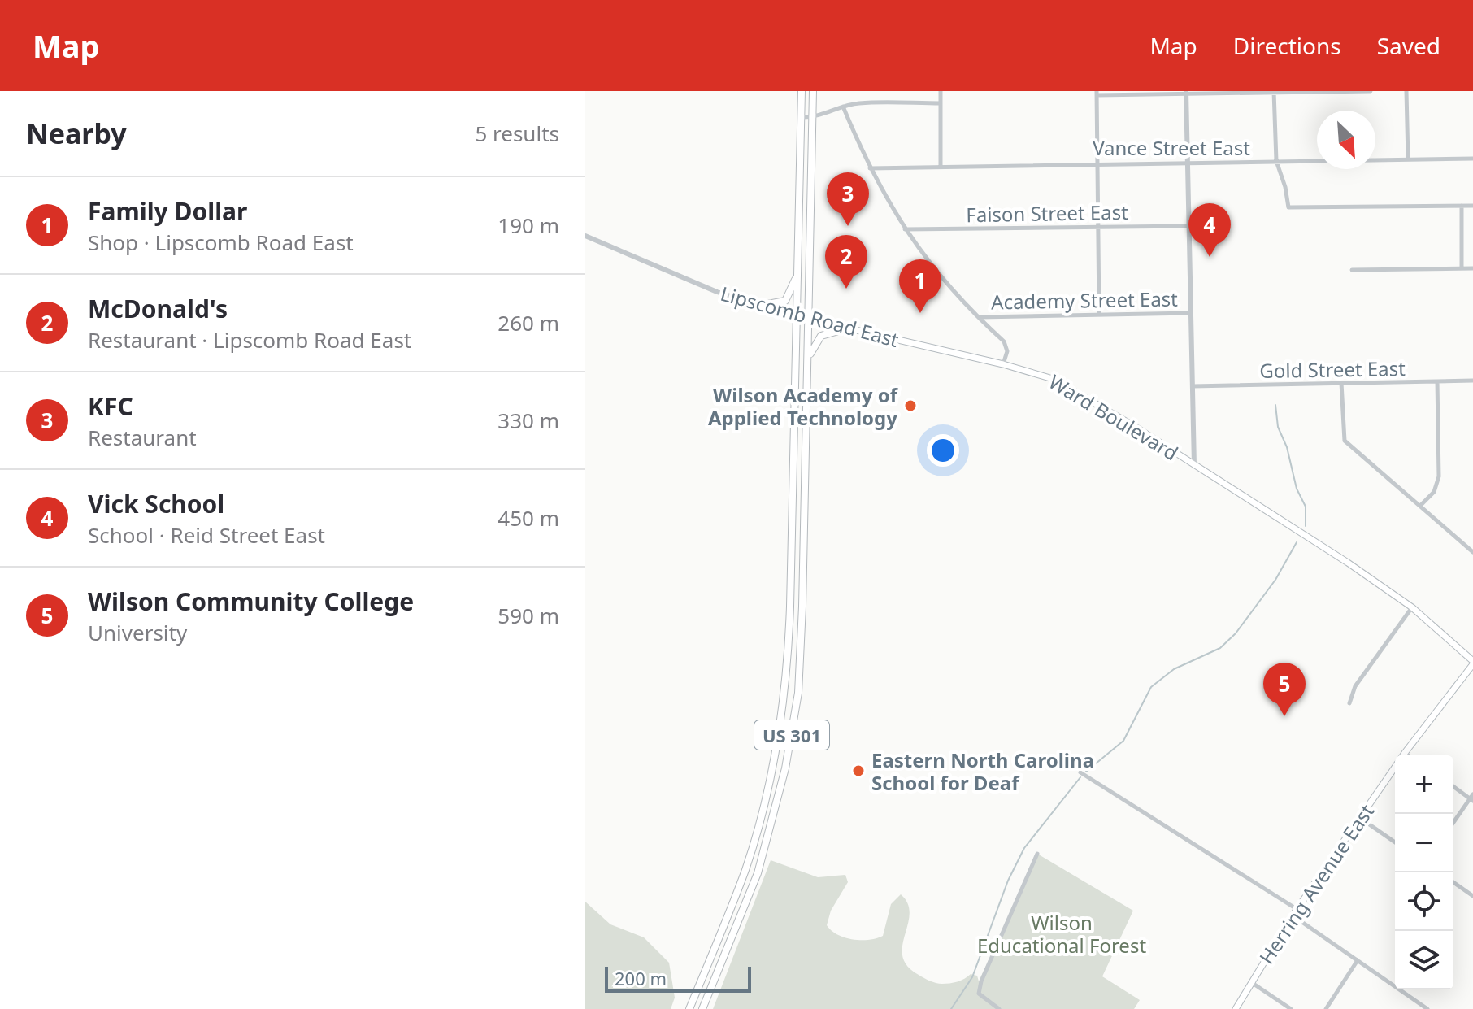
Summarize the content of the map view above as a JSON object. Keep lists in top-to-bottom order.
{
  "streets": {
    "highway": ["US 301"],
    "main road": ["Lipscomb Road East", "Ward Boulevard", "Herring Avenue East"],
    "street": [
      "Vance Street East",
      "Faison Street East",
      "Academy Street East",
      "Gold Street East"
    ]
  },
  "crossings": [
    ["Lipscomb Road East", "Ward Boulevard"],
    ["Lipscomb Road East", "US 301"],
    ["Ward Boulevard", "Herring Avenue East"]
  ],
  "parks": ["Wilson Educational Forest"],
  "places": ["Wilson Academy of Applied Technology", "Eastern North Carolina School for Deaf"],
  "scale_bar": "200 m",
  "north": "bottom right",
  "page": {
    "header": "Map",
    "nav": ["Map", "Directions", "Saved"],
    "heading": ["Nearby", "5 results"],
    "pins": [
      "3",
      "4",
      "2",
      "1",
      "5"
    ],
    "list": [
      {
        "mark": "1",
        "name": "Family Dollar",
        "note": "Shop · Lipscomb Road East",
        "value": "190 m"
      },
      {
        "mark": "2",
        "name": "McDonald's",
        "note": "Restaurant · Lipscomb Road East",
        "value": "260 m"
      },
      {
        "mark": "3",
        "name": "KFC",
        "note": "Restaurant",
        "value": "330 m"
      },
      {
        "mark": "4",
        "name": "Vick School",
        "note": "School · Reid Street East",
        "value": "450 m"
      },
      {
        "mark": "5",
        "name": "Wilson Community College",
        "note": "University",
        "value": "590 m"
      }
    ],
    "map_buttons": ["+", "−"],
    "scale": "200 m"
  }
}
